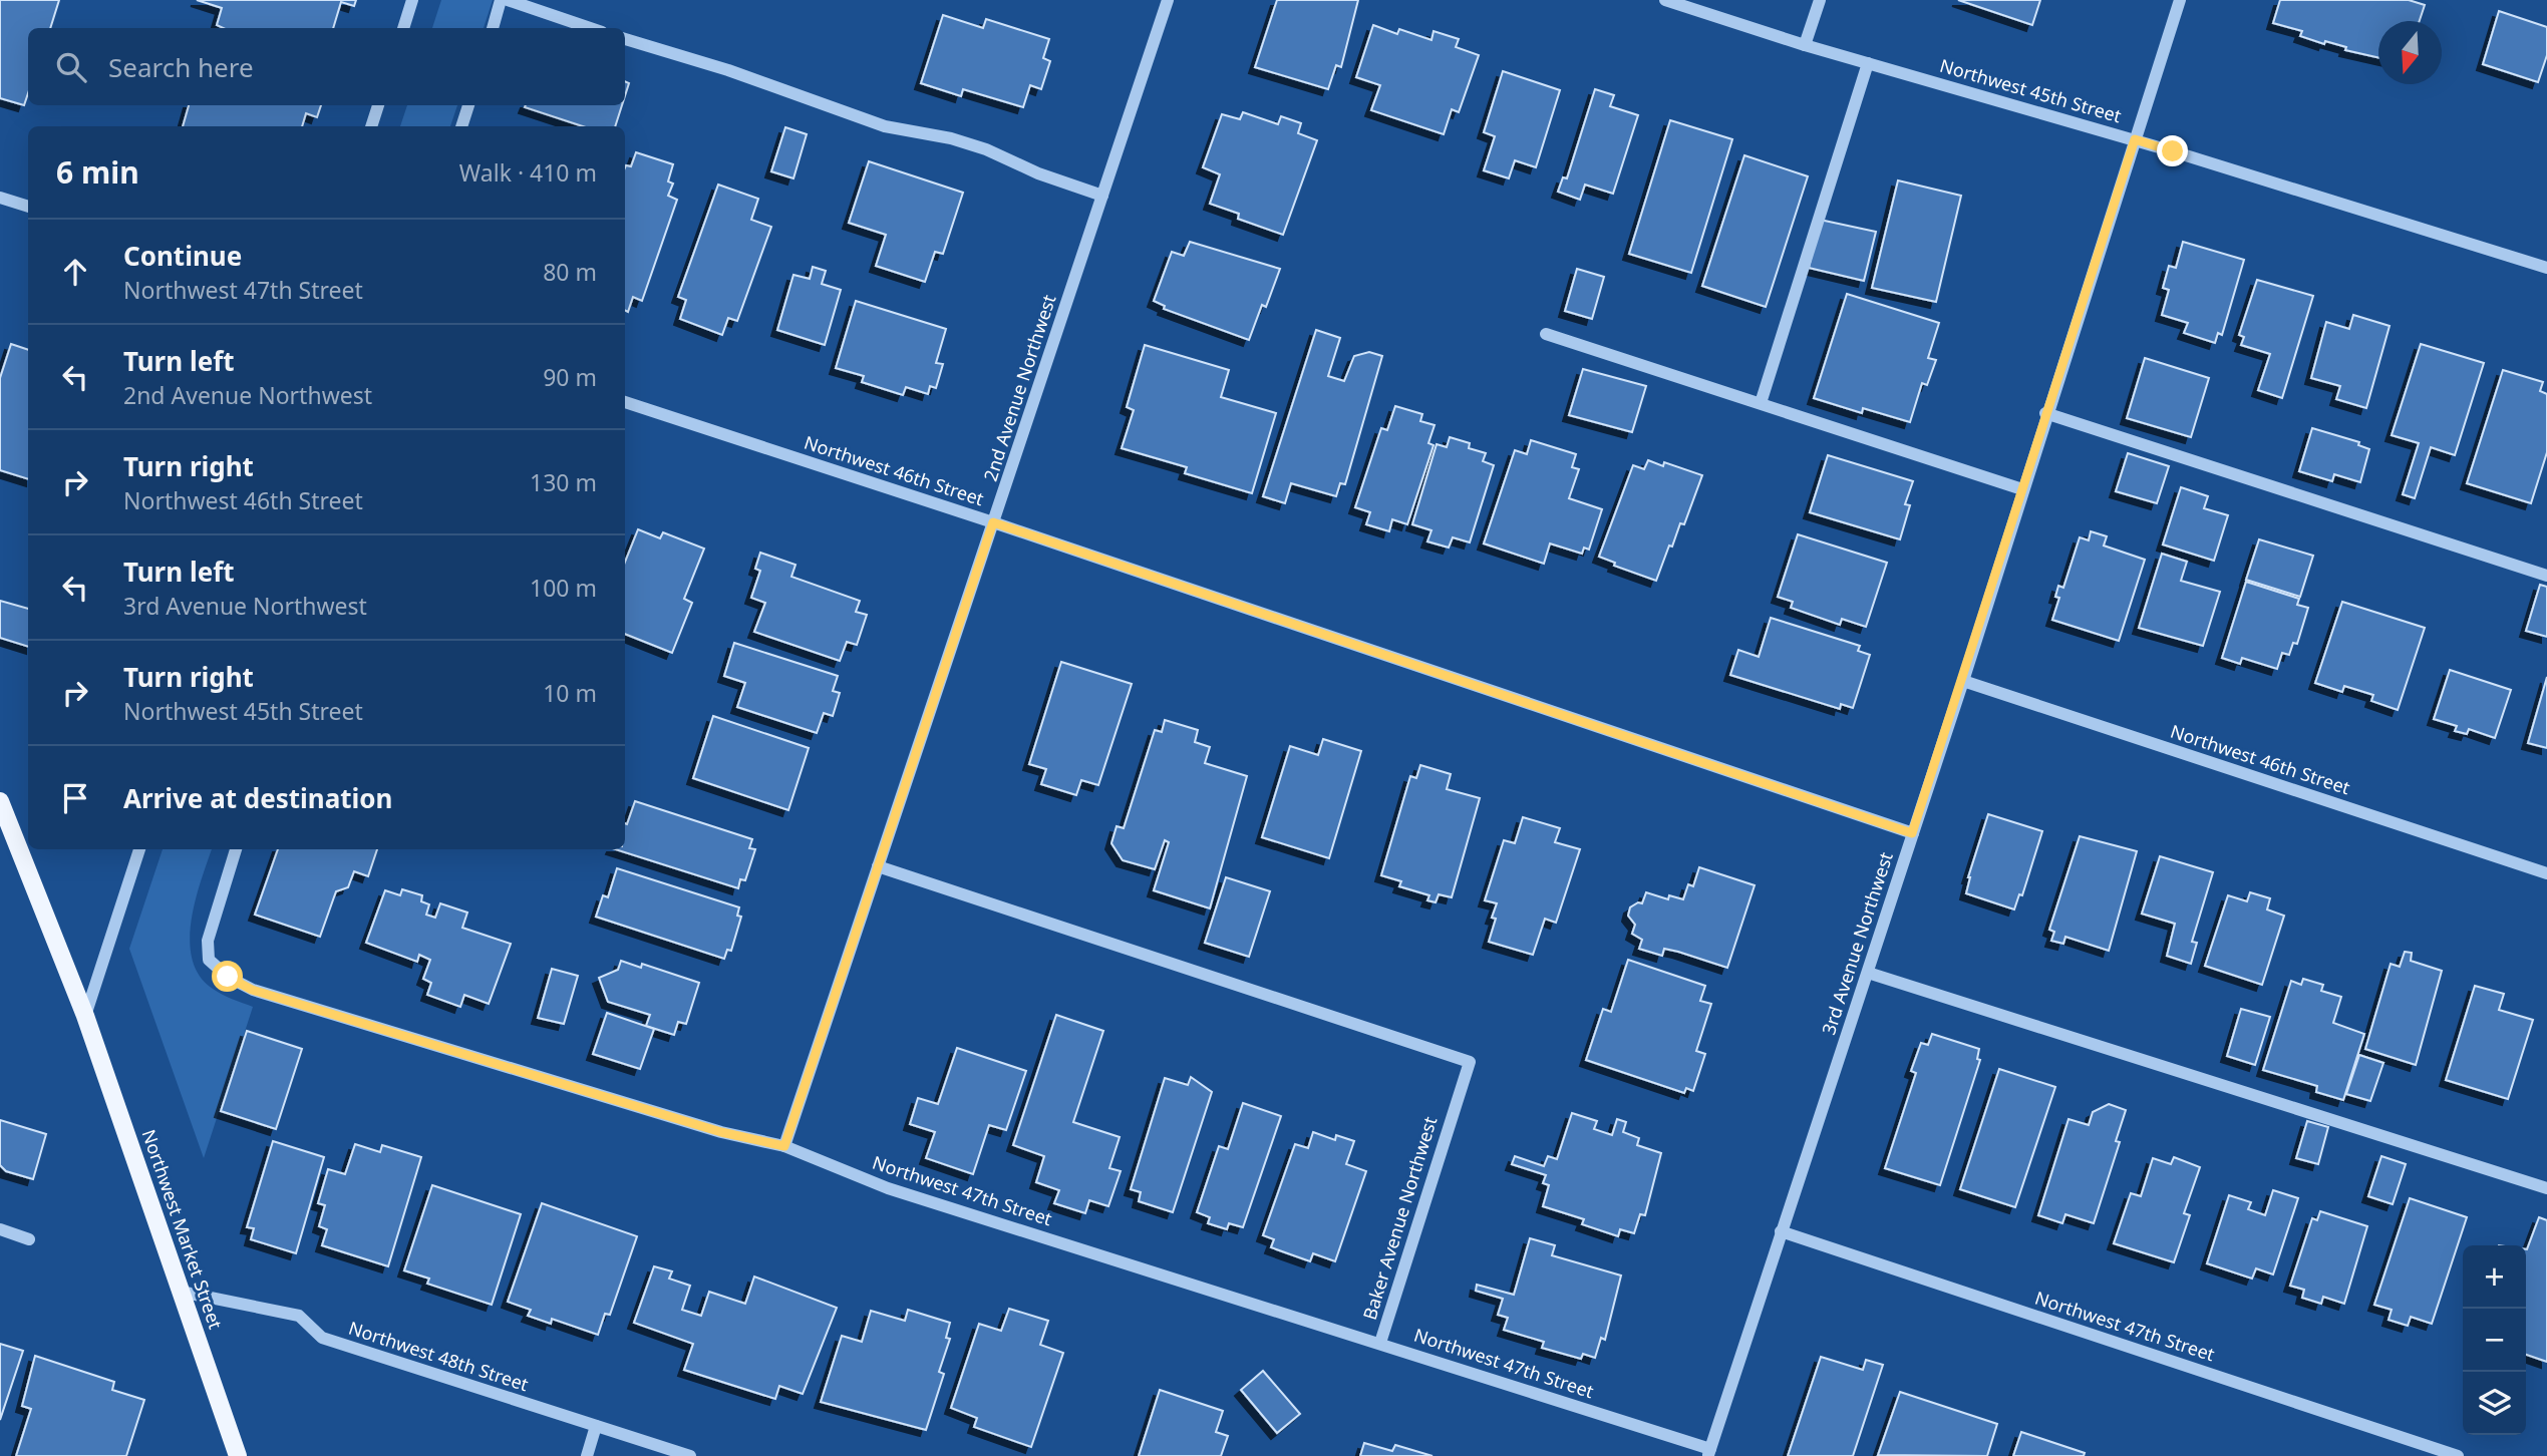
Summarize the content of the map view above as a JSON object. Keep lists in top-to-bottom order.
{
  "streets": {
    "main road": ["Northwest Market Street"],
    "street": [
      "Northwest 45th Street",
      "2nd Avenue Northwest",
      "Northwest 46th Street",
      "3rd Avenue Northwest",
      "Northwest 47th Street",
      "Baker Avenue Northwest",
      "Northwest 48th Street"
    ]
  },
  "crossings": [
    ["Northwest 45th Street", "3rd Avenue Northwest"],
    ["2nd Avenue Northwest", "Northwest 46th Street"],
    ["2nd Avenue Northwest", "Northwest 47th Street"],
    ["2nd Avenue Northwest", "Baker Avenue Northwest"],
    ["Northwest 46th Street", "3rd Avenue Northwest"],
    ["3rd Avenue Northwest", "Northwest 47th Street"],
    ["Northwest 47th Street", "Baker Avenue Northwest"],
    ["Northwest Market Street", "Northwest 48th Street"]
  ],
  "north": "bottom",
  "page": {
    "search": "Search here",
    "heading": ["6 min", "Walk · 410 m"],
    "list": [
      ["Continue", "Northwest 47th Street", "80 m"],
      ["Turn left", "2nd Avenue Northwest", "90 m"],
      ["Turn right", "Northwest 46th Street", "130 m"],
      ["Turn left", "3rd Avenue Northwest", "100 m"],
      ["Turn right", "Northwest 45th Street", "10 m"],
      "Arrive at destination"
    ],
    "map_buttons": ["+", "−"]
  }
}
